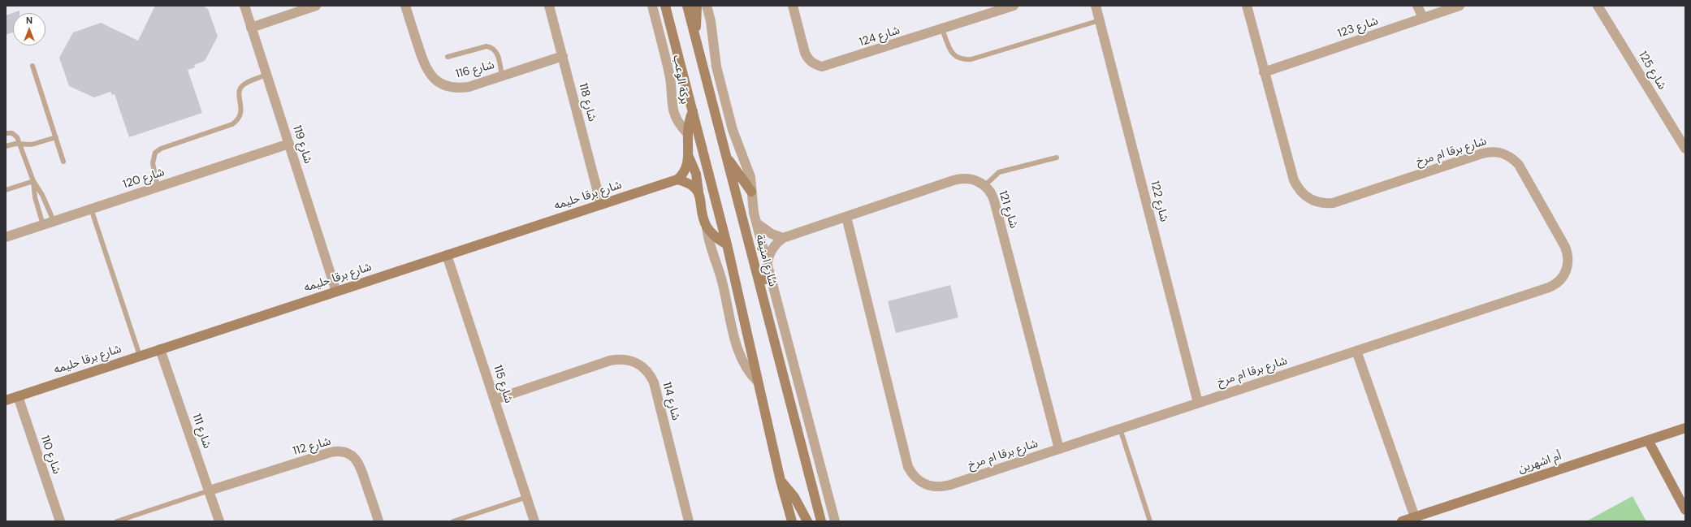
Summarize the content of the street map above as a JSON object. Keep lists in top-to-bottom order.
{
  "streets": {
    "street": [
      "شارع 123",
      "شارع 124",
      "شارع 116",
      "شارع 125",
      "بركة الوعب",
      "شارع 118",
      "شارع 119",
      "شارع برقا ام مرخ",
      "شارع 120",
      "شارع برقا حليمه",
      "شارع 122",
      "شارع 121",
      "شارع امنيفة",
      "شارع 115",
      "شارع 114",
      "شارع 111",
      "شارع 112",
      "شارع 110",
      "أم اشهرين"
    ]
  },
  "crossings": [
    ["شارع 123", "شارع برقا ام مرخ"],
    ["شارع 116", "شارع 118"],
    ["شارع 118", "شارع برقا حليمه"],
    ["شارع 119", "شارع 120"],
    ["شارع 119", "شارع برقا حليمه"],
    ["شارع برقا ام مرخ", "شارع 122"],
    ["شارع برقا ام مرخ", "شارع 121"],
    ["شارع برقا حليمه", "شارع 115"],
    ["شارع برقا حليمه", "شارع 111"],
    ["شارع برقا حليمه", "شارع 110"],
    ["شارع 115", "شارع 114"],
    ["شارع 111", "شارع 112"]
  ],
  "north": "top"
}
